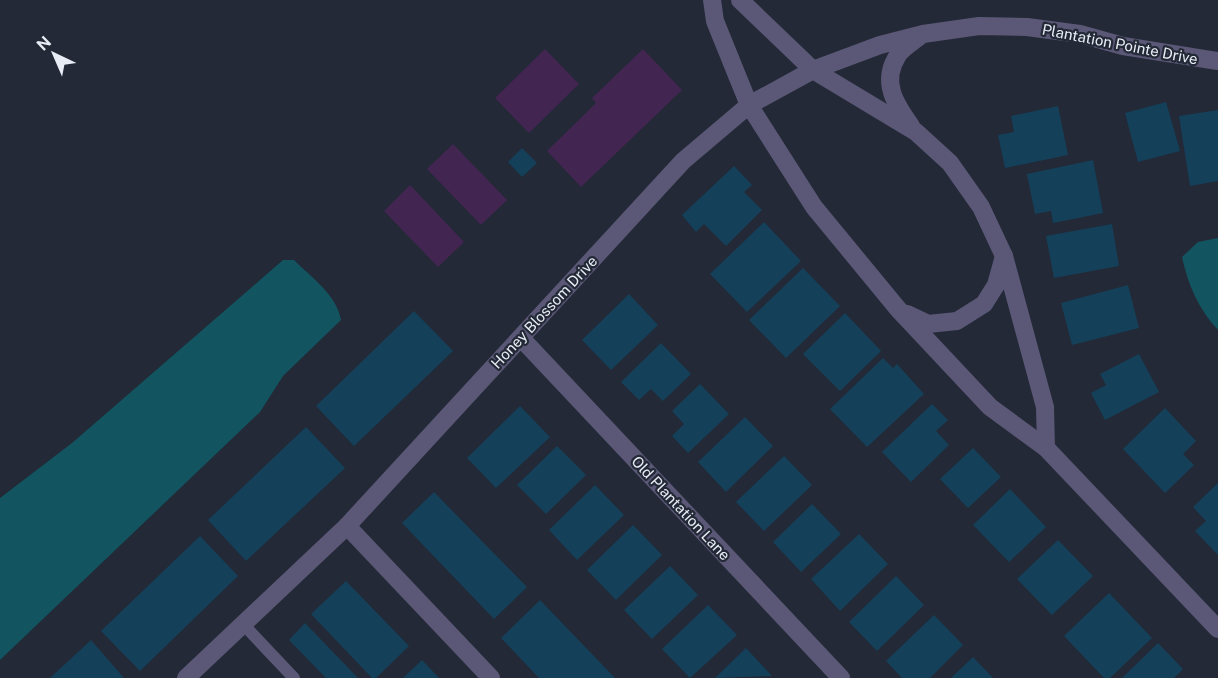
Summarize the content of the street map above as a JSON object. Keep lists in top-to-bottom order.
{
  "streets": {
    "street": ["Plantation Pointe Drive", "Honey Blossom Drive", "Old Plantation Lane"]
  },
  "crossings": [
    ["Plantation Pointe Drive", "Honey Blossom Drive"],
    ["Honey Blossom Drive", "Old Plantation Lane"]
  ],
  "north": "top left"
}
